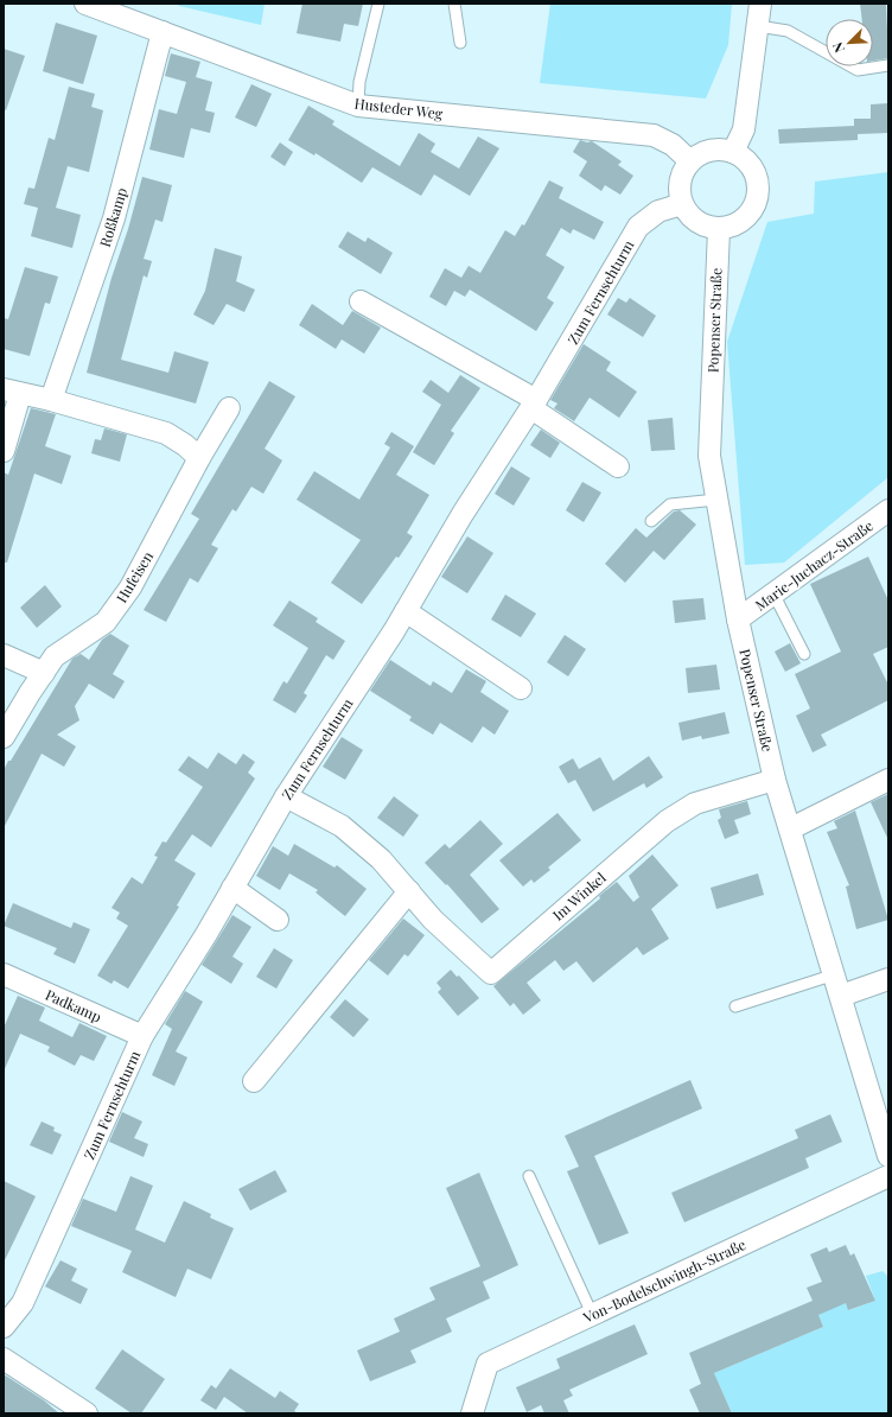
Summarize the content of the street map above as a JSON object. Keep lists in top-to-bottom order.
{
  "streets": {
    "street": [
      "Husteder Weg",
      "Roßkamp",
      "Zum Fernsehturm",
      "Popenser Straße",
      "Marie-Juchacz-Straße",
      "Hufeisen",
      "Im Winkel",
      "Padkamp",
      "Von-Bodelschwingh-Straße"
    ]
  },
  "crossings": [
    ["Husteder Weg", "Roßkamp"],
    ["Husteder Weg", "Zum Fernsehturm"],
    ["Husteder Weg", "Popenser Straße"],
    ["Zum Fernsehturm", "Popenser Straße"],
    ["Zum Fernsehturm", "Im Winkel"],
    ["Zum Fernsehturm", "Padkamp"],
    ["Popenser Straße", "Marie-Juchacz-Straße"],
    ["Popenser Straße", "Im Winkel"]
  ],
  "north": "bottom left"
}
